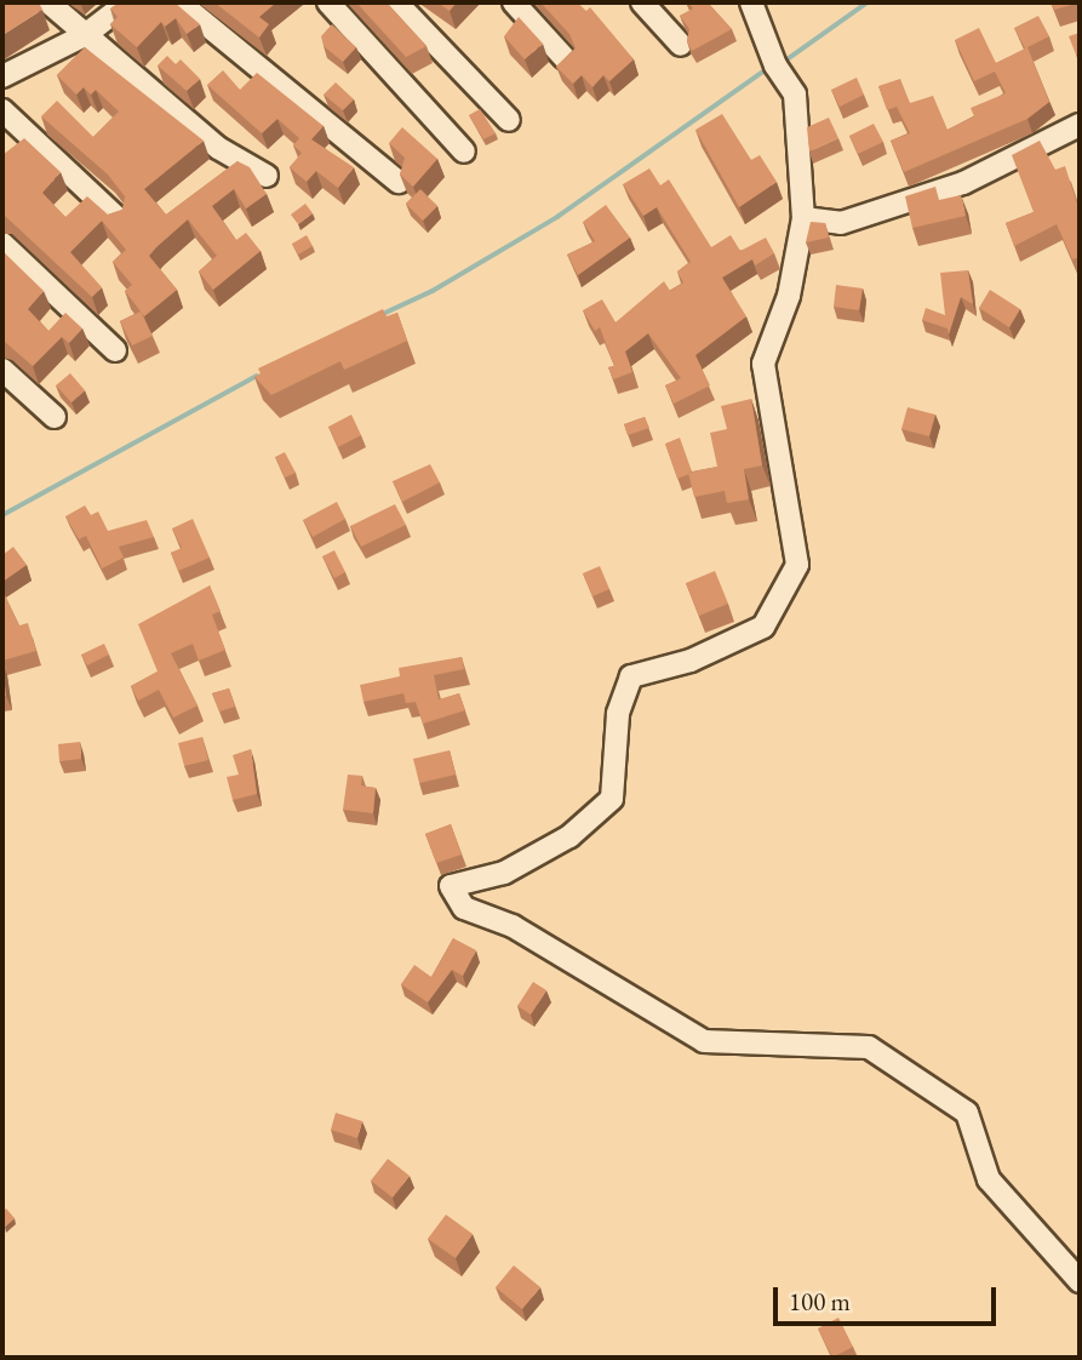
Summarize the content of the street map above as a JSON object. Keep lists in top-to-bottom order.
{
  "scale_bar": "100 m"
}
